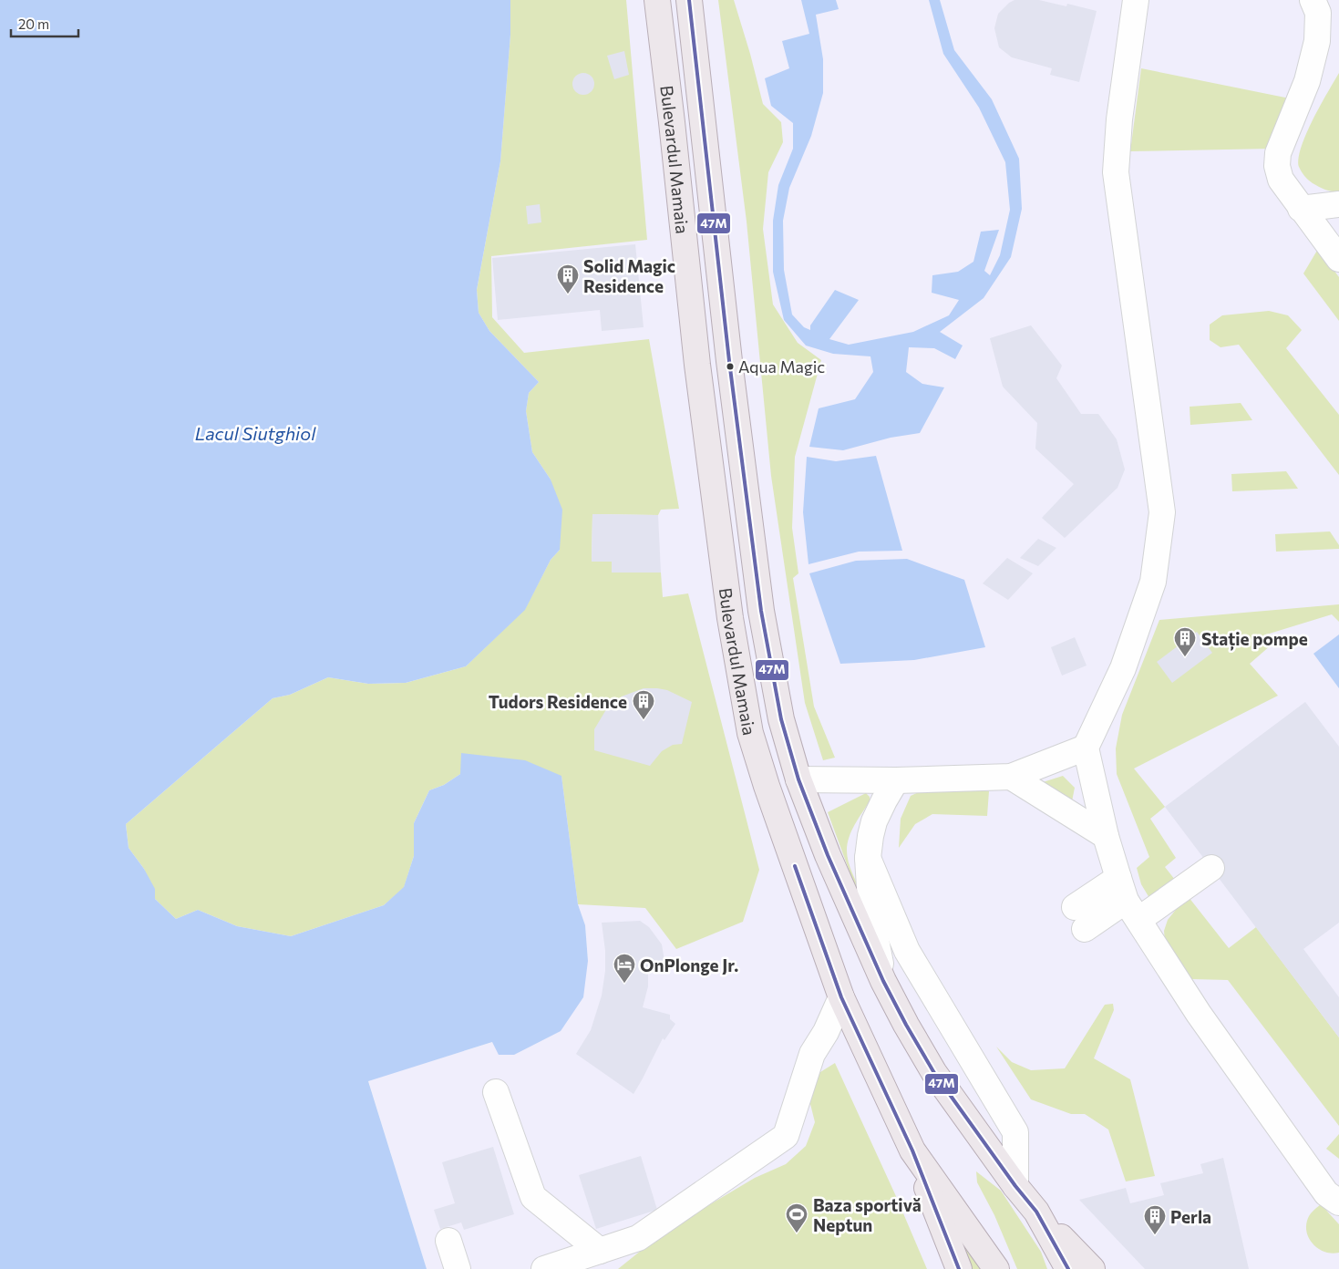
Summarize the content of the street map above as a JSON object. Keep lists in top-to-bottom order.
{
  "streets": {
    "main road": ["Bulevardul Mamaia"]
  },
  "water": ["Lacul Siutghiol"],
  "places": {
    "building": [
      "Solid Magic Residence",
      "Stație pompe",
      "Tudors Residence",
      "Perla"
    ],
    "other": ["Aqua Magic"],
    "hotel": ["OnPlonge Jr."],
    "sports": ["Baza sportivă Neptun"]
  },
  "lines": ["transit line 47M"],
  "scale_bar": "20 m"
}
